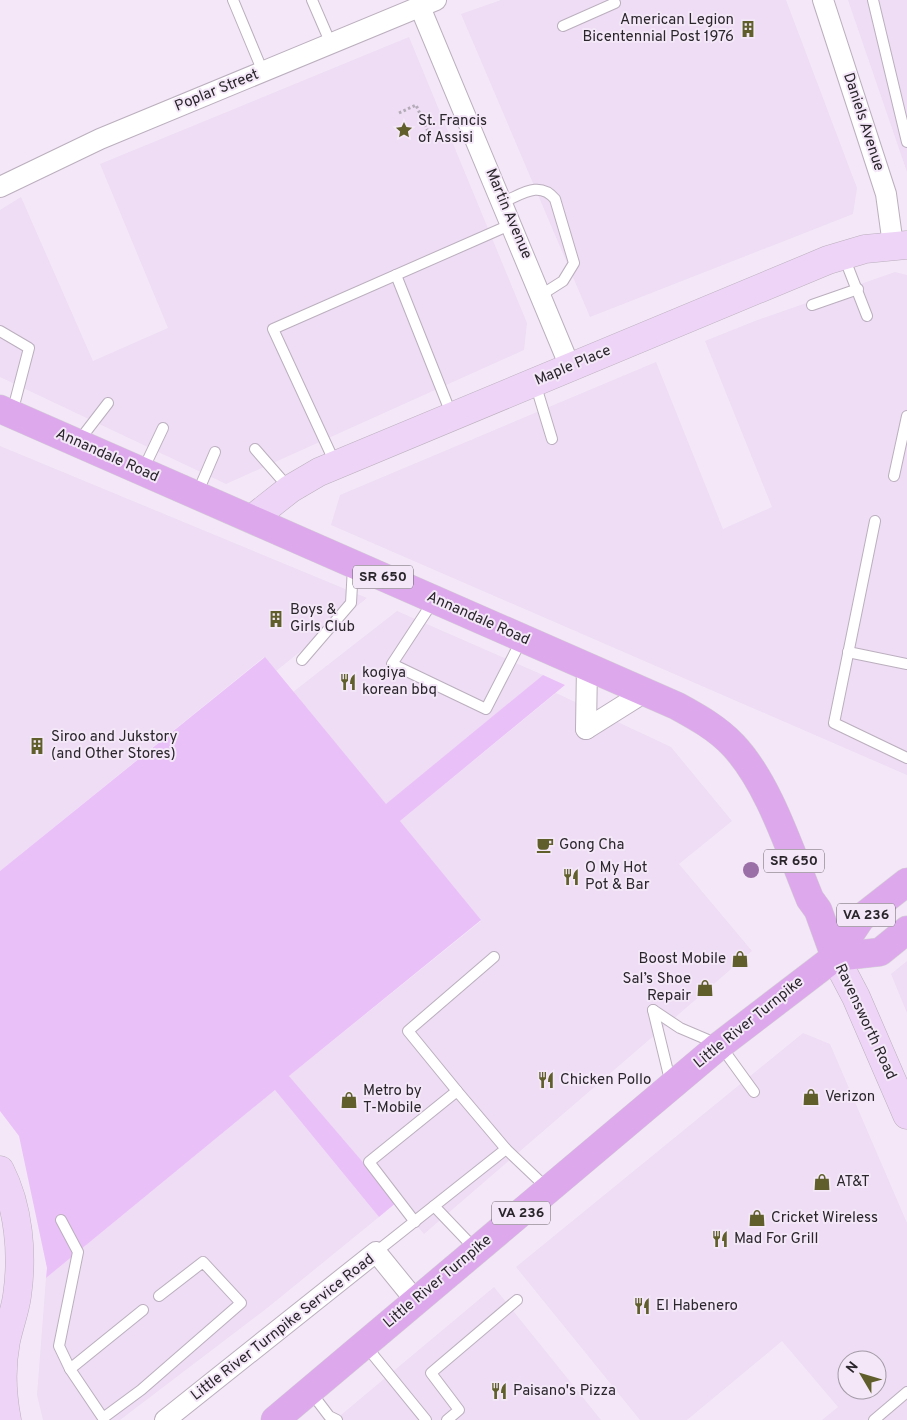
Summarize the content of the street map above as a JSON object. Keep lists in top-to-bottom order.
{
  "streets": {
    "main road": [
      "Annandale Road",
      "SR 650",
      "VA 236",
      "Little River Turnpike"
    ],
    "street": [
      "Poplar Street",
      "Daniels Avenue",
      "Martin Avenue",
      "Maple Place",
      "Ravensworth Road",
      "Little River Turnpike Service Road"
    ]
  },
  "crossings": [
    ["Poplar Street", "Martin Avenue"],
    ["Daniels Avenue", "Maple Place"],
    ["Martin Avenue", "Maple Place"],
    ["Maple Place", "Annandale Road"],
    ["Annandale Road", "VA 236"],
    ["Annandale Road", "Ravensworth Road"],
    ["Annandale Road", "Little River Turnpike"],
    ["VA 236", "Ravensworth Road"],
    ["VA 236", "Little River Turnpike"],
    ["Ravensworth Road", "Little River Turnpike"],
    ["Little River Turnpike", "Little River Turnpike Service Road"]
  ],
  "places": {
    "building": ["American Legion Bicentennial Post 1976", "Boys & Girls Club", "Siroo and Jukstory (and Other Stores)"],
    "place": ["St. Francis of Assisi"],
    "restaurant": [
      "kogiya korean bbq",
      "O My Hot Pot & Bar",
      "Chicken Pollo",
      "Mad For Grill",
      "El Habenero",
      "Paisano's Pizza"
    ],
    "cafe": ["Gong Cha"],
    "shop": [
      "Boost Mobile",
      "Sal’s Shoe Repair",
      "Verizon",
      "Metro by T-Mobile",
      "AT&T",
      "Cricket Wireless"
    ]
  },
  "north": "top left"
}
